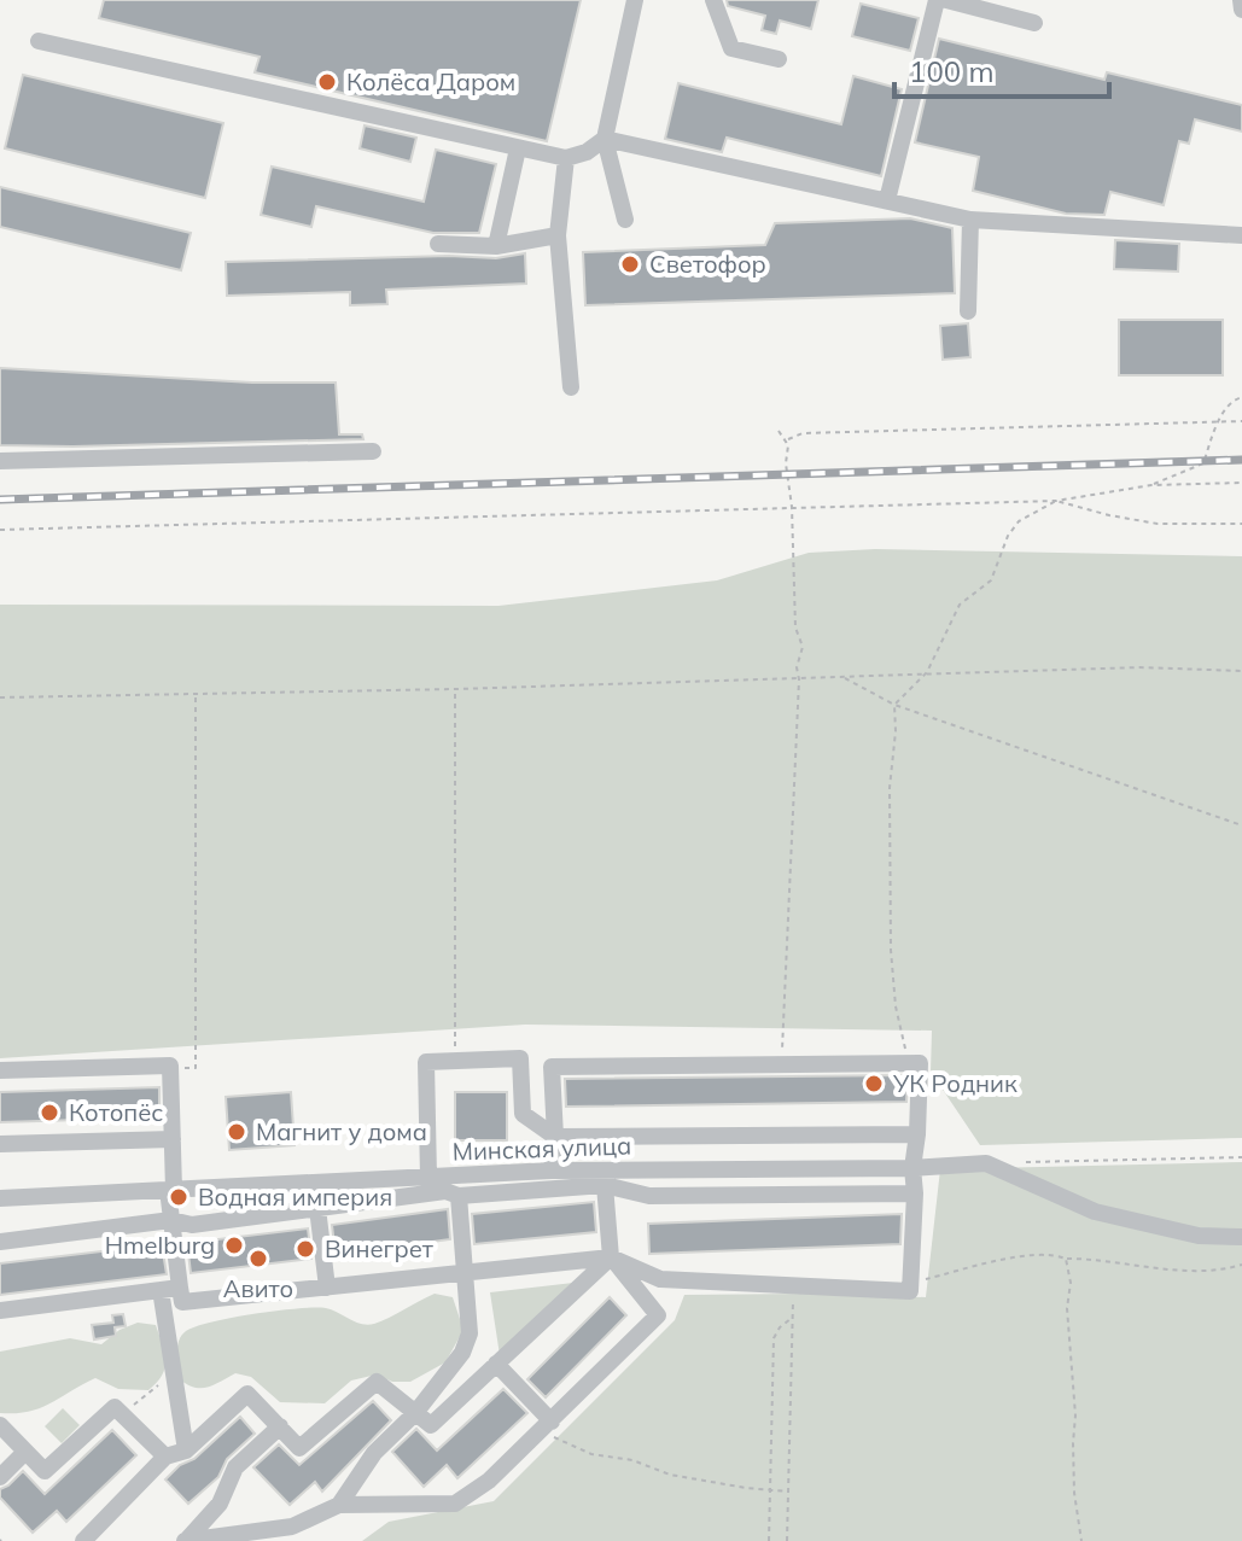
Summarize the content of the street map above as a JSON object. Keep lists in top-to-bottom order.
{
  "streets": {
    "street": ["Минская улица"]
  },
  "places": [
    "Колёса Даром",
    "Светофор",
    "УК Родник",
    "Котопёс",
    "Магнит у дома",
    "Водная империя",
    "Hmelburg",
    "Винегрет",
    "Авито"
  ],
  "scale_bar": "100 m"
}
